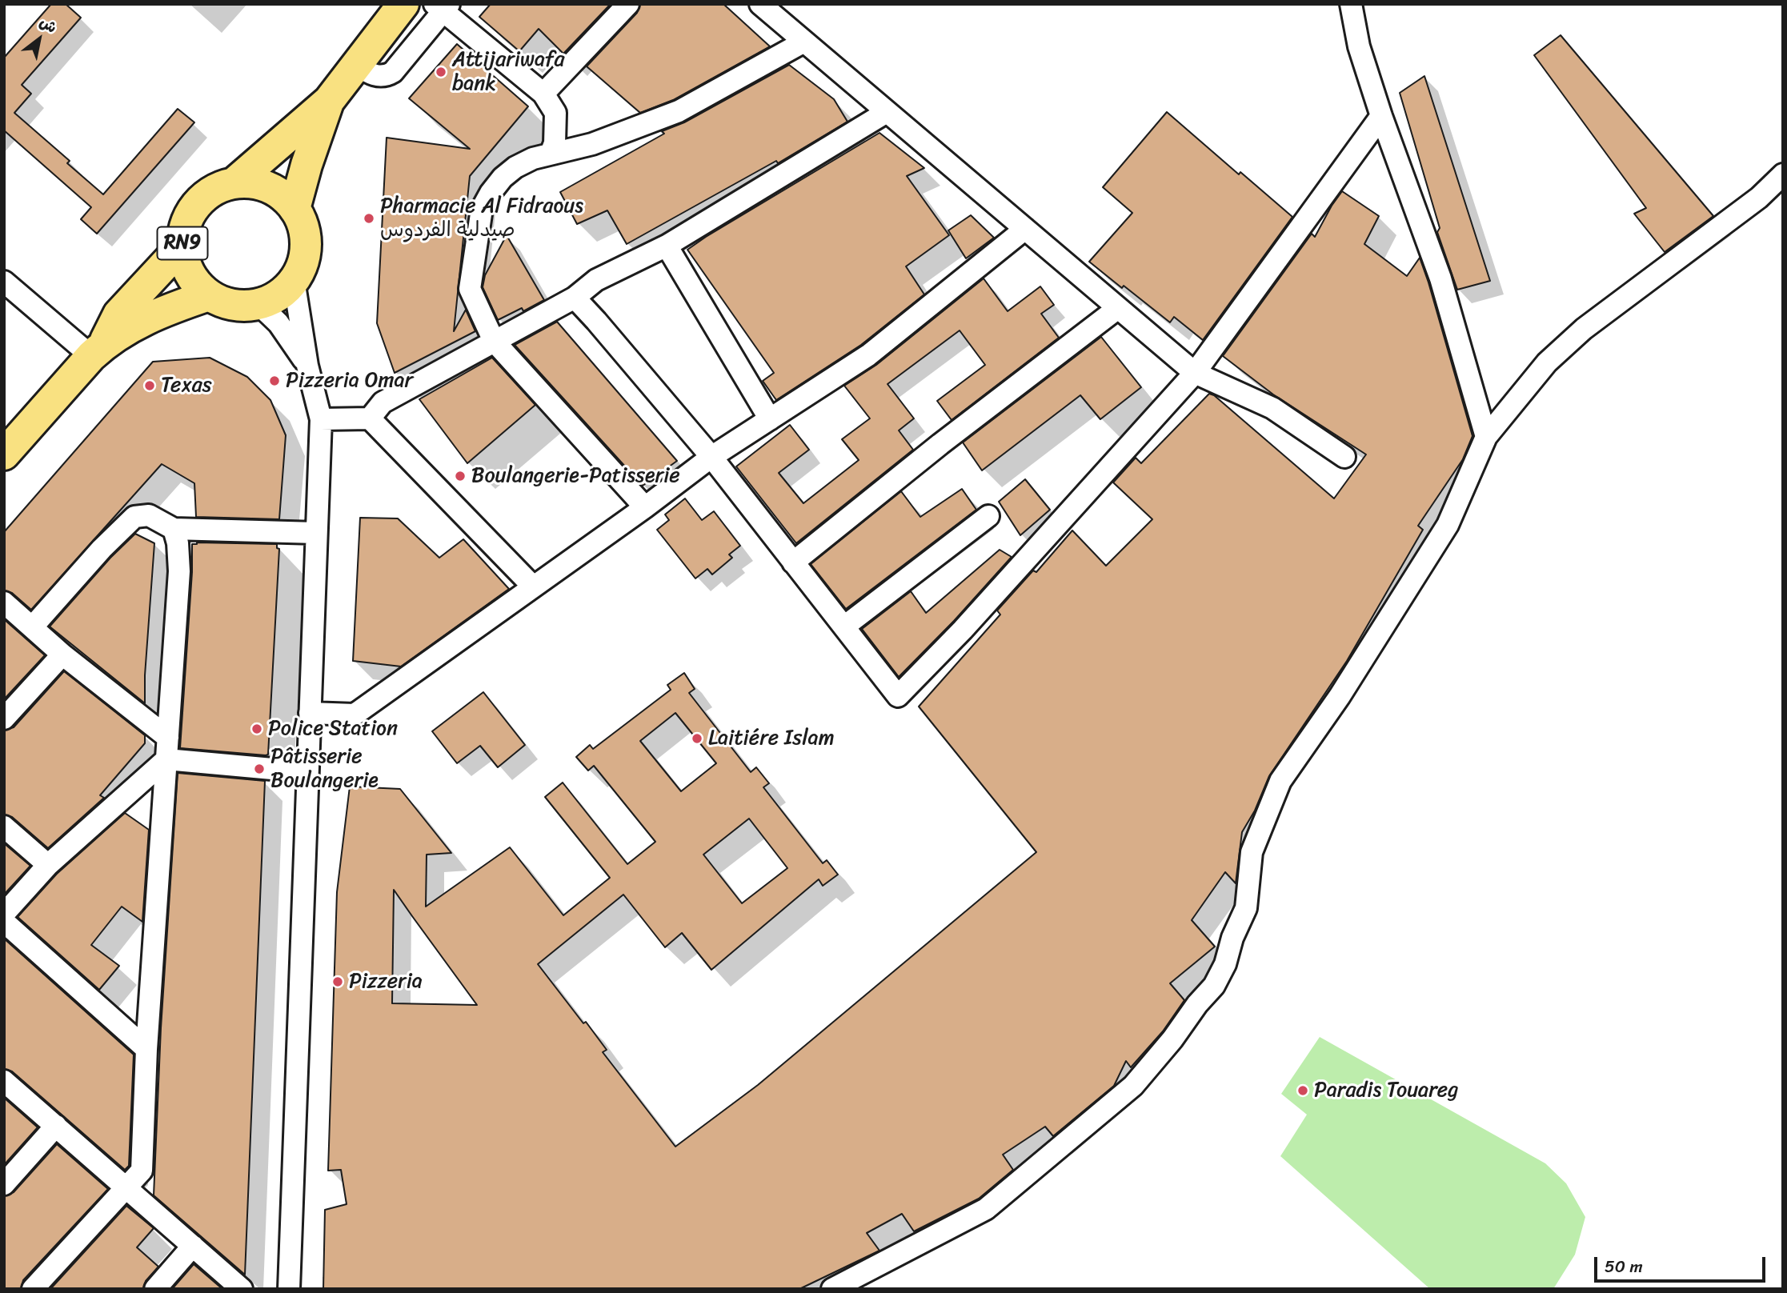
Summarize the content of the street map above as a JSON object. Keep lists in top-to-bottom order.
{
  "streets": {
    "main road": ["RN9"]
  },
  "places": [
    "Attijariwafa bank",
    "Pharmacie Al Fidraous صيدلية الفردوس",
    "Pizzeria Omar",
    "Texas",
    "Boulangerie-Patisserie",
    "Police Station",
    "Laitiére Islam",
    "Pâtisserie Boulangerie",
    "Pizzeria",
    "Paradis Touareg"
  ],
  "scale_bar": "50 m",
  "north": "top right"
}
